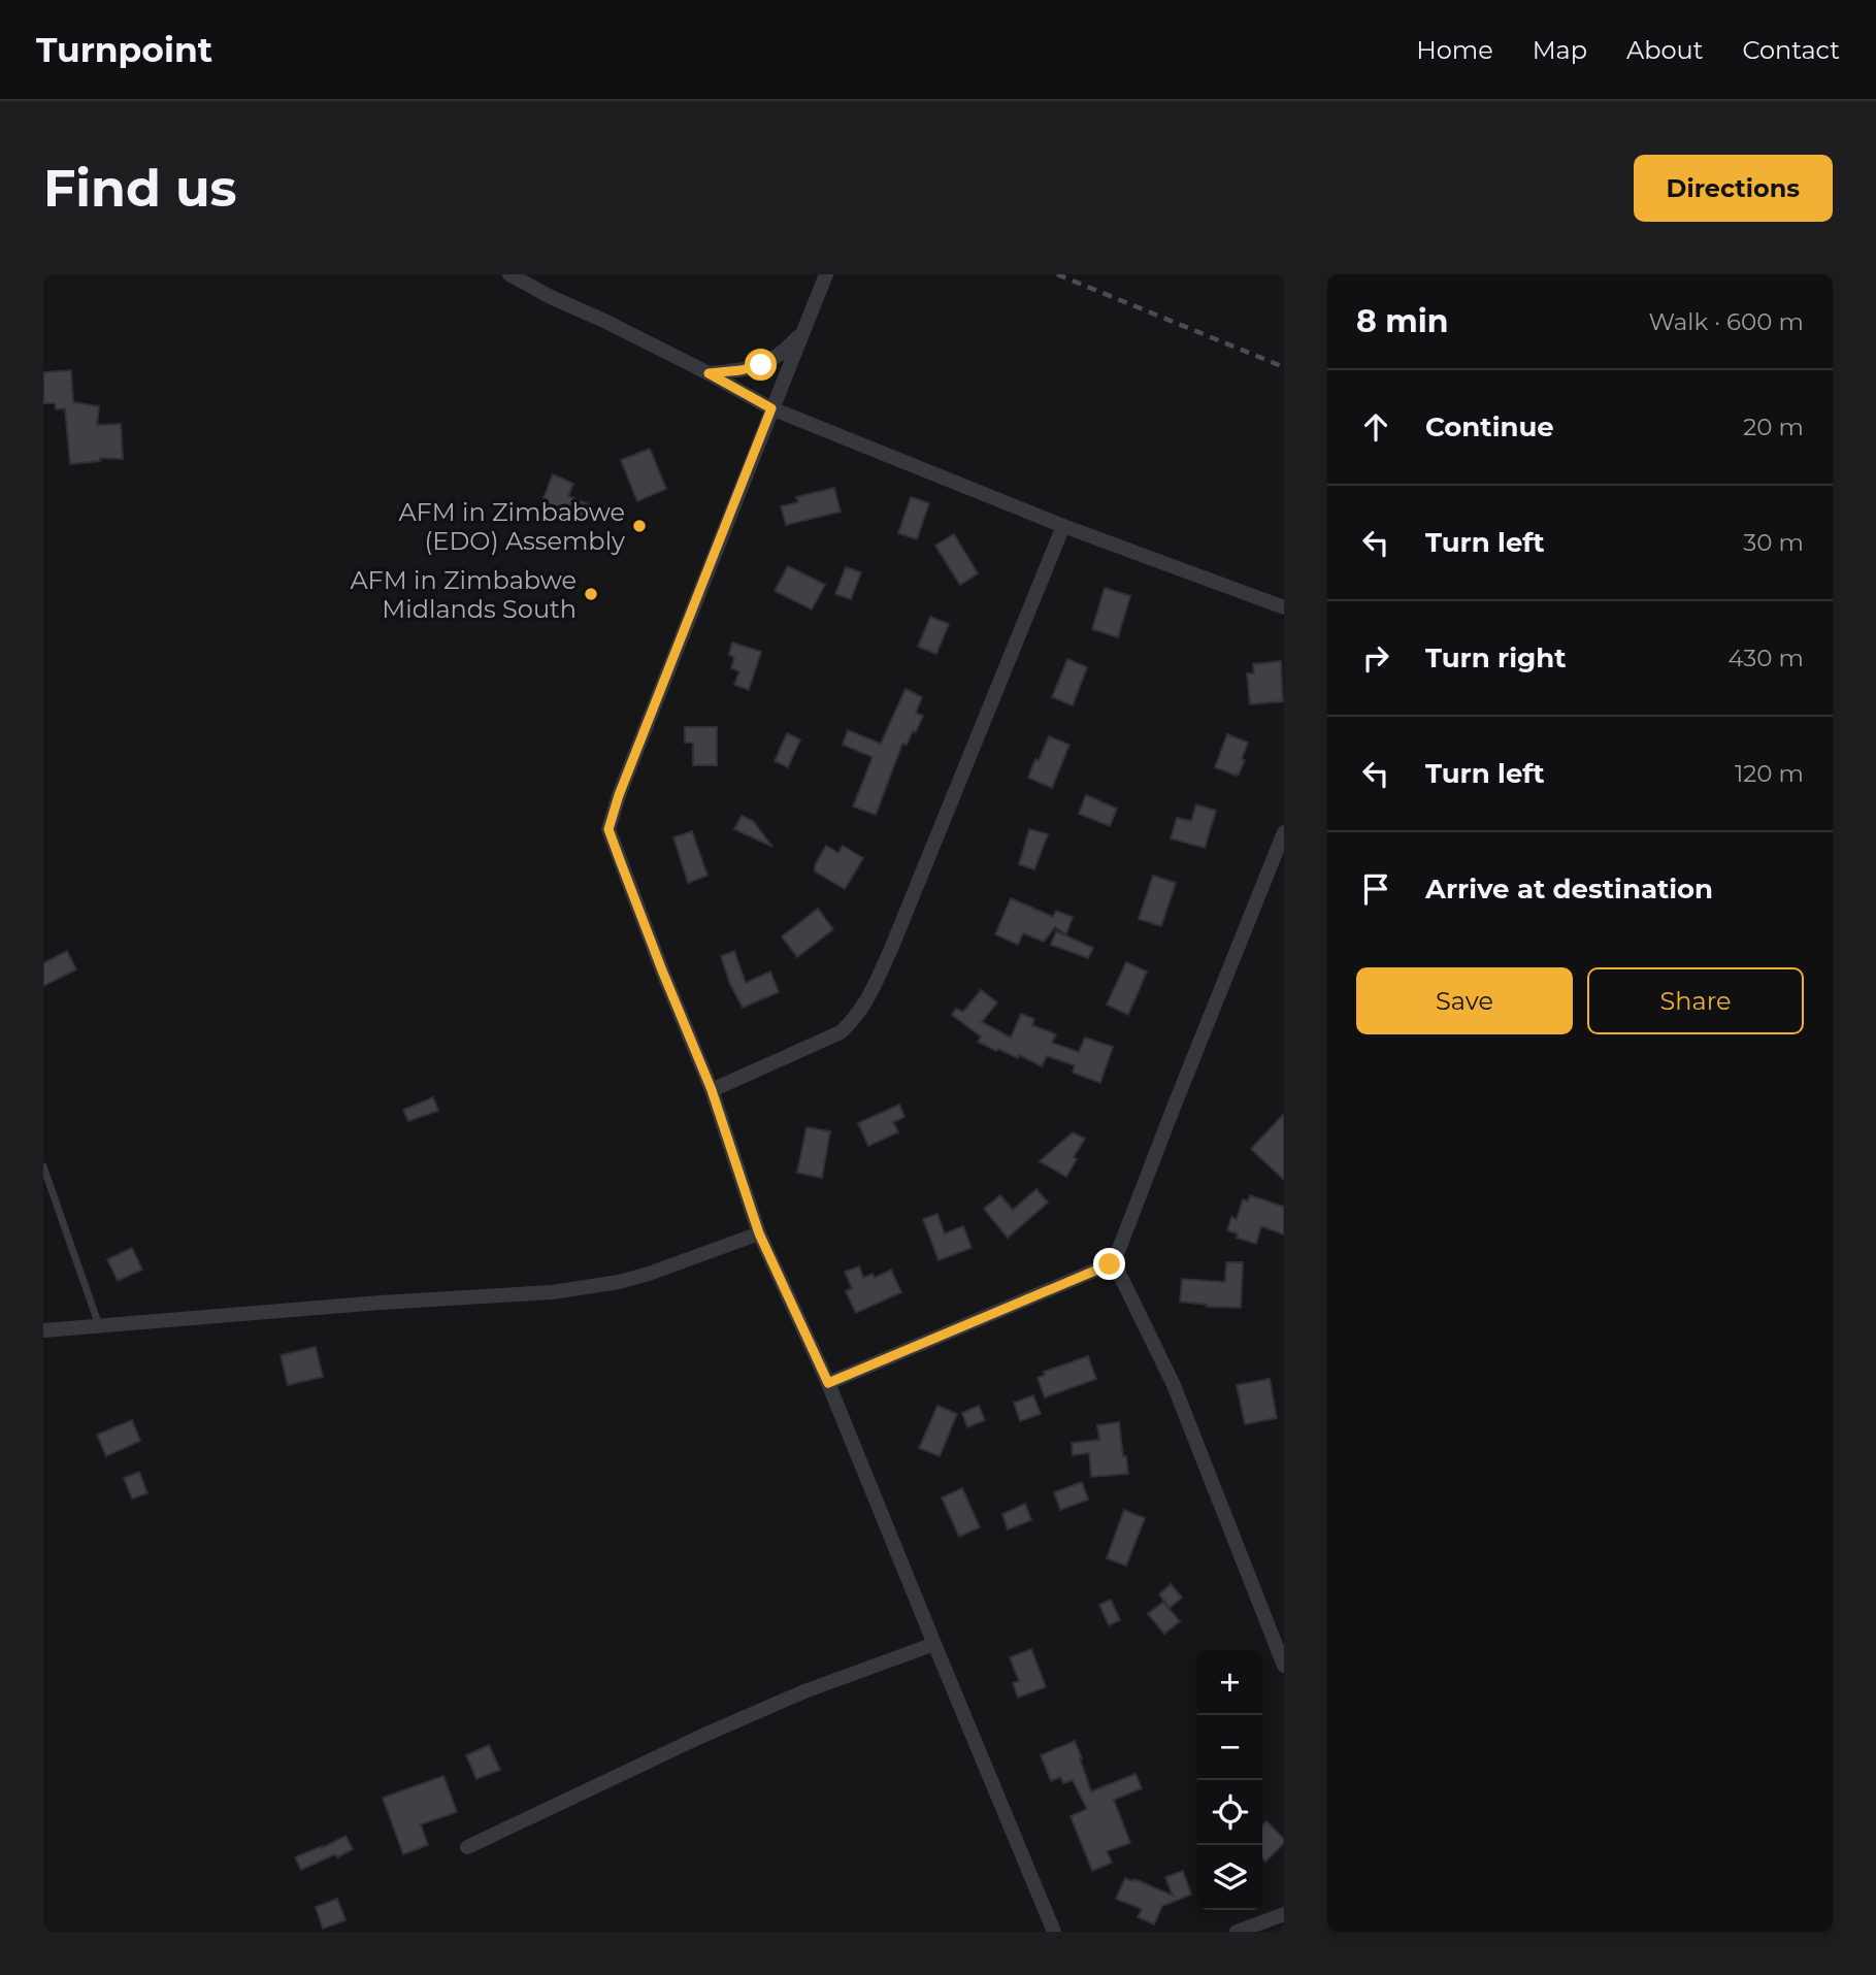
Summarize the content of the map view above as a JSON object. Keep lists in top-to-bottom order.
{
  "places": ["AFM in Zimbabwe (EDO) Assembly", "AFM in Zimbabwe Midlands South"],
  "page": {
    "header": "Turnpoint",
    "nav": [
      "Home",
      "Map",
      "About",
      "Contact"
    ],
    "buttons": [
      "Directions",
      ["Save", "Share"]
    ],
    "title": "Find us",
    "heading": ["8 min", "Walk · 600 m"],
    "list": [
      ["Continue", "20 m"],
      ["Turn left", "30 m"],
      ["Turn right", "430 m"],
      ["Turn left", "120 m"],
      "Arrive at destination"
    ],
    "map_buttons": ["+", "−"]
  }
}
